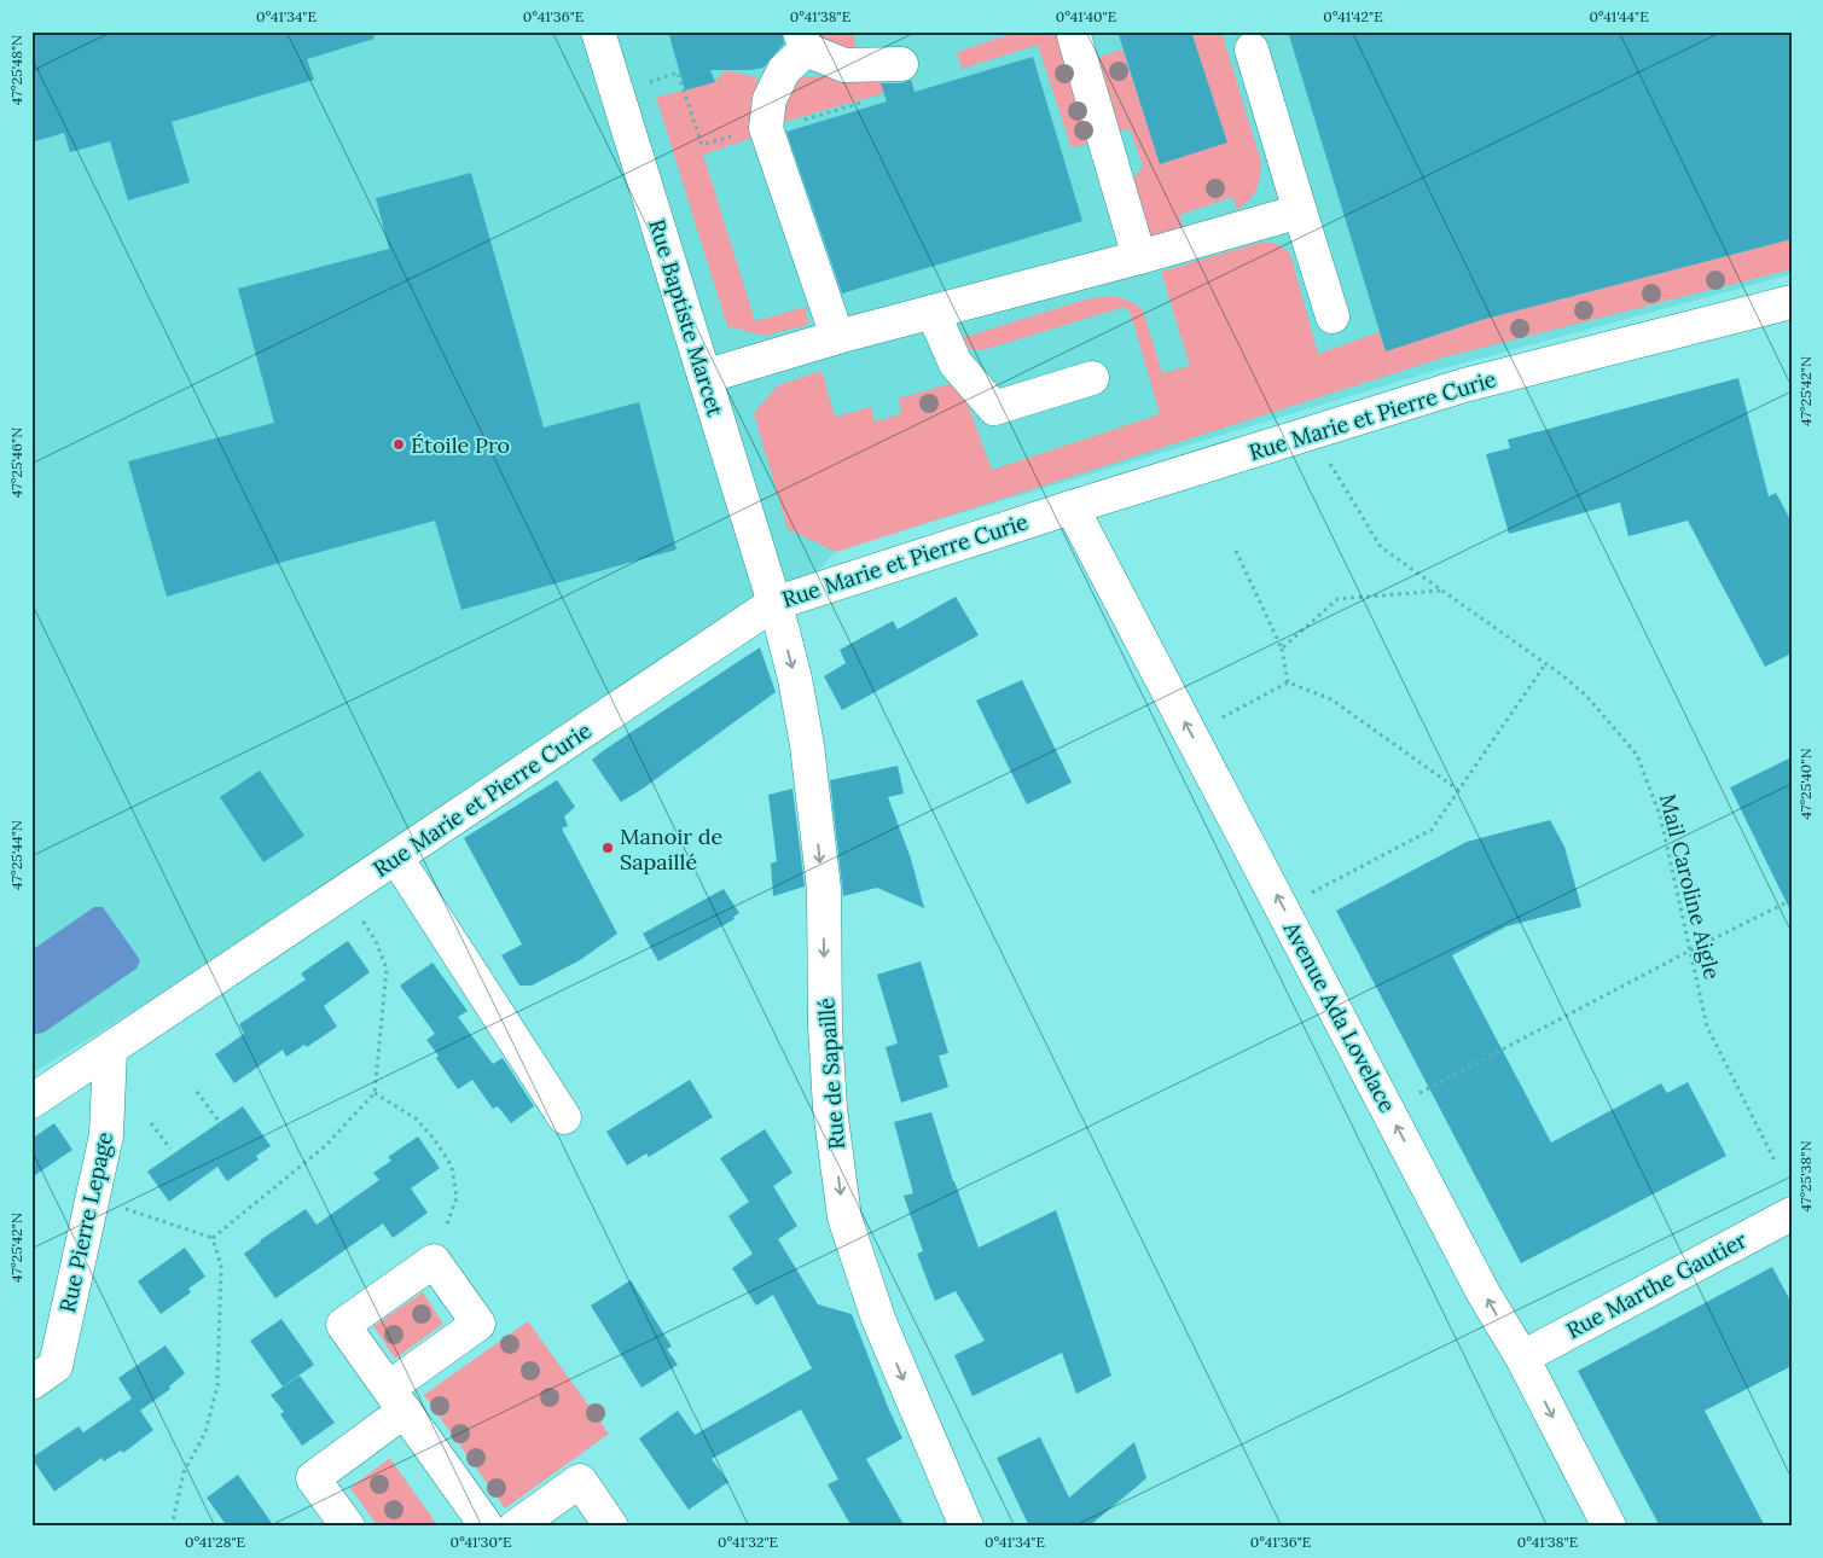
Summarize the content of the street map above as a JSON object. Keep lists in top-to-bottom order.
{
  "streets": {
    "street": [
      "Rue Baptiste Marcet",
      "Rue Marie et Pierre Curie",
      "Avenue Ada Lovelace",
      "Rue de Sapaillé",
      "Rue Pierre Lepage",
      "Rue Marthe Gautier"
    ],
    "path": ["Mail Caroline Aigle"]
  },
  "crossings": [
    ["Rue Baptiste Marcet", "Rue Marie et Pierre Curie"],
    ["Rue Baptiste Marcet", "Rue de Sapaillé"],
    ["Rue Marie et Pierre Curie", "Avenue Ada Lovelace"],
    ["Rue Marie et Pierre Curie", "Rue de Sapaillé"],
    ["Rue Marie et Pierre Curie", "Rue Pierre Lepage"],
    ["Avenue Ada Lovelace", "Rue Marthe Gautier"]
  ],
  "one_way": ["Rue de Sapaillé"],
  "places": ["Étoile Pro", "Manoir de Sapaillé"],
  "coordinates": [
    "0°41'34\"E",
    "0°41'36\"E",
    "0°41'38\"E",
    "0°41'40\"E",
    "0°41'42\"E",
    "0°41'44\"E",
    "47°25'48\"N",
    "47°25'42\"N",
    "47°25'46\"N",
    "47°25'40\"N",
    "47°25'44\"N",
    "47°25'38\"N",
    "0°41'28\"E",
    "0°41'30\"E",
    "0°41'32\"E"
  ]
}
